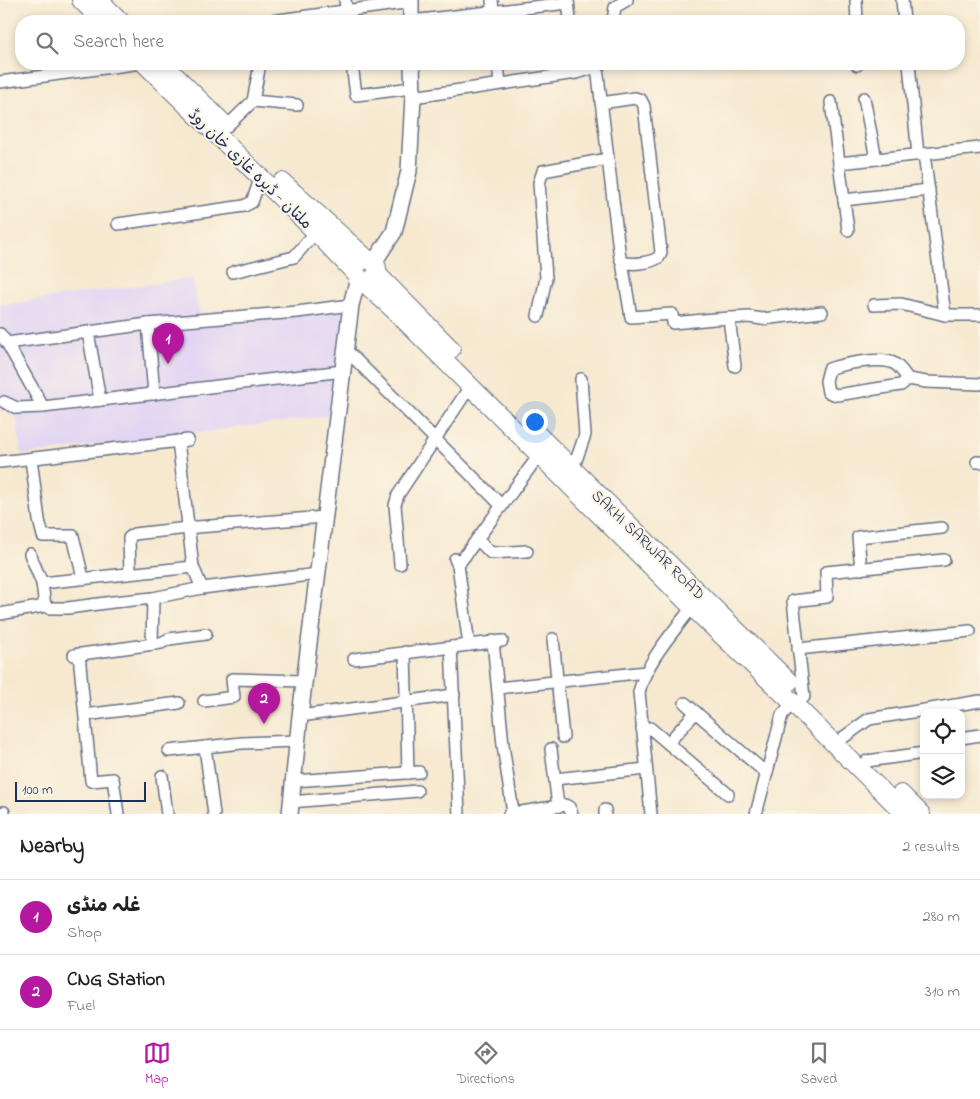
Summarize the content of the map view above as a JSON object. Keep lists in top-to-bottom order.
{
  "streets": {
    "highway": ["ملتان - ڈیرہ غازی خان روڈ", "SAKHI SARWAR ROAD"]
  },
  "crossings": [
    ["ملتان - ڈیرہ غازی خان روڈ", "SAKHI SARWAR ROAD"]
  ],
  "scale_bar": "100 m",
  "page": {
    "search": "Search here",
    "pins": ["1", "2"],
    "scale": "100 m",
    "heading": ["Nearby", "2 results"],
    "list": [
      {
        "mark": "1",
        "name": "غلہ منڈی",
        "note": "Shop",
        "value": "280 m"
      },
      {
        "mark": "2",
        "name": "CNG Station",
        "note": "Fuel",
        "value": "310 m"
      }
    ],
    "nav": ["Map", "Directions", "Saved"]
  }
}
